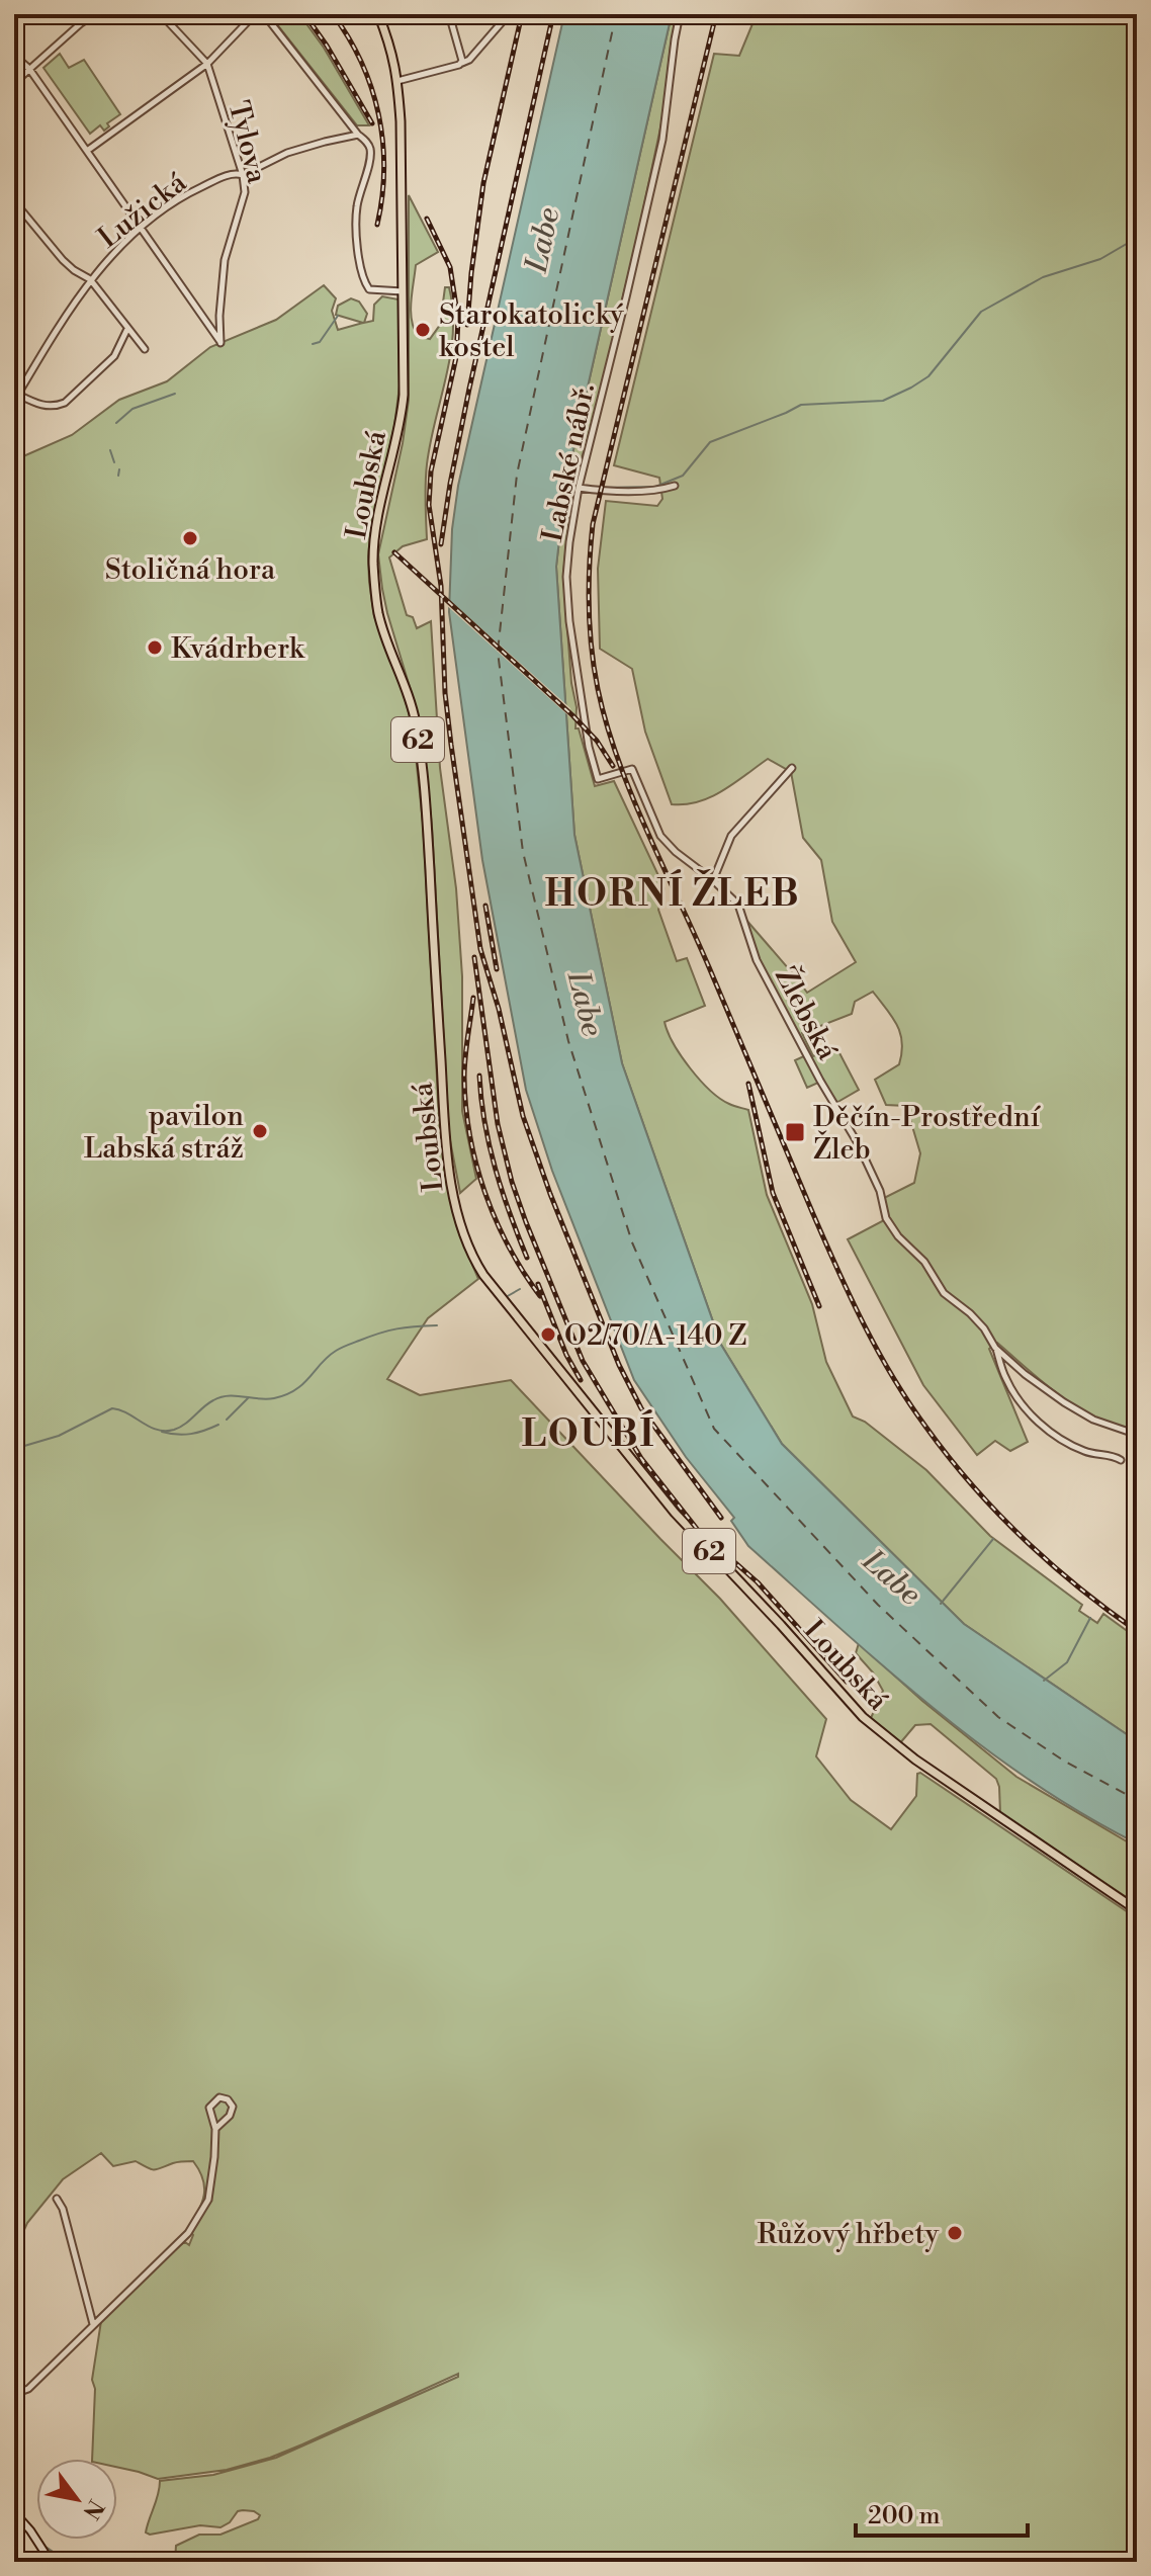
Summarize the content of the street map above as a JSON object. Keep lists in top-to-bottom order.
{
  "streets": {
    "main road": ["Loubská", "62"],
    "street": [
      "Tylova",
      "Lužická",
      "Labské nábř.",
      "Žlebská"
    ]
  },
  "crossings": [
    ["Tylova", "Lužická"],
    ["Labské nábř.", "Žlebská"],
    ["Loubská", "62"]
  ],
  "districts": ["HORNÍ ŽLEB", "LOUBÍ"],
  "water": ["Labe"],
  "places": {
    "other": [
      "Starokatolický kostel",
      "Stoličná hora",
      "Kvádrberk",
      "pavilon Labská stráž",
      "O2/70/A-140 Z",
      "Růžový hřbety"
    ],
    "transit": ["Děčín-Prostřední Žleb"]
  },
  "scale_bar": "200 m",
  "north": "bottom right"
}
